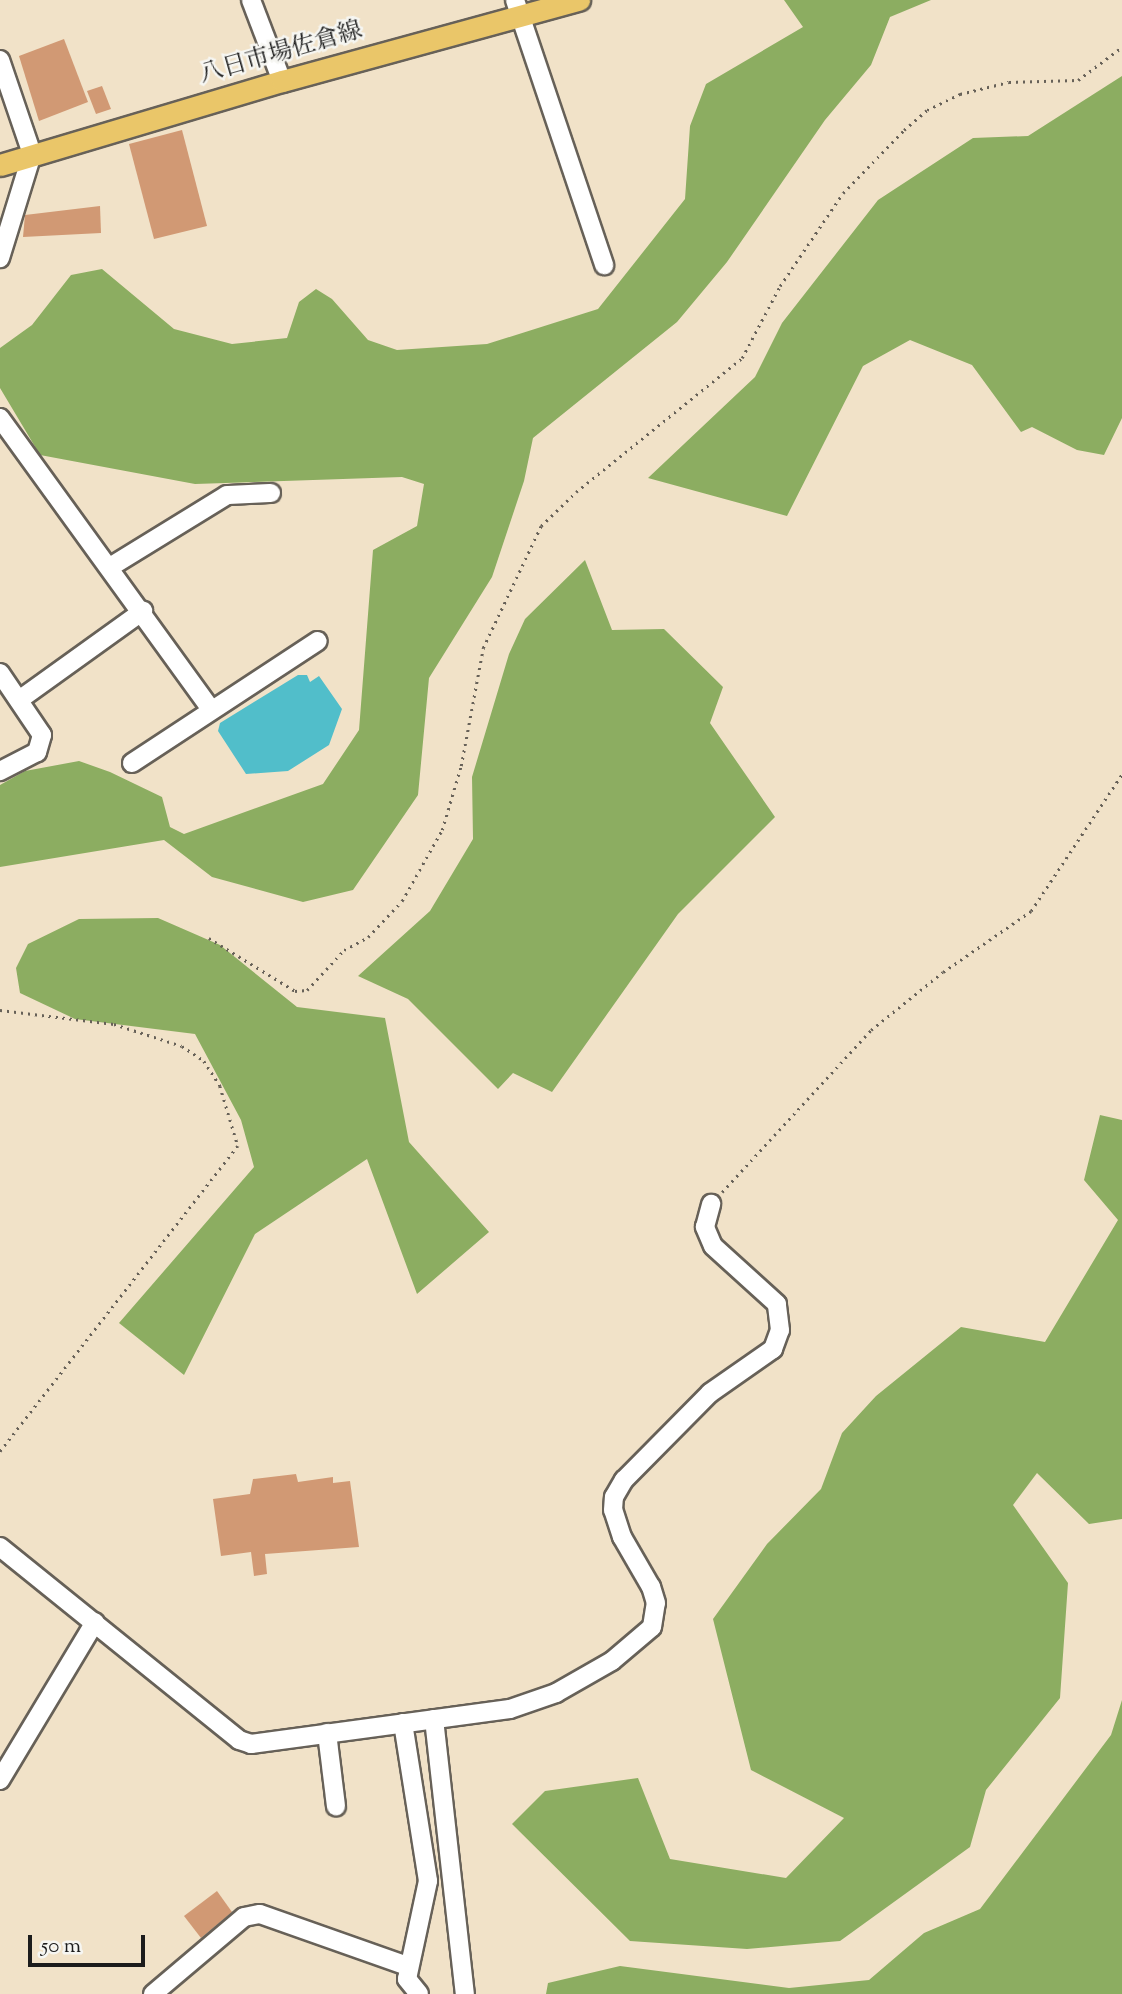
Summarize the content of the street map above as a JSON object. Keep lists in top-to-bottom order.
{
  "streets": {
    "main road": ["八日市場佐倉線"]
  },
  "scale_bar": "50 m"
}
